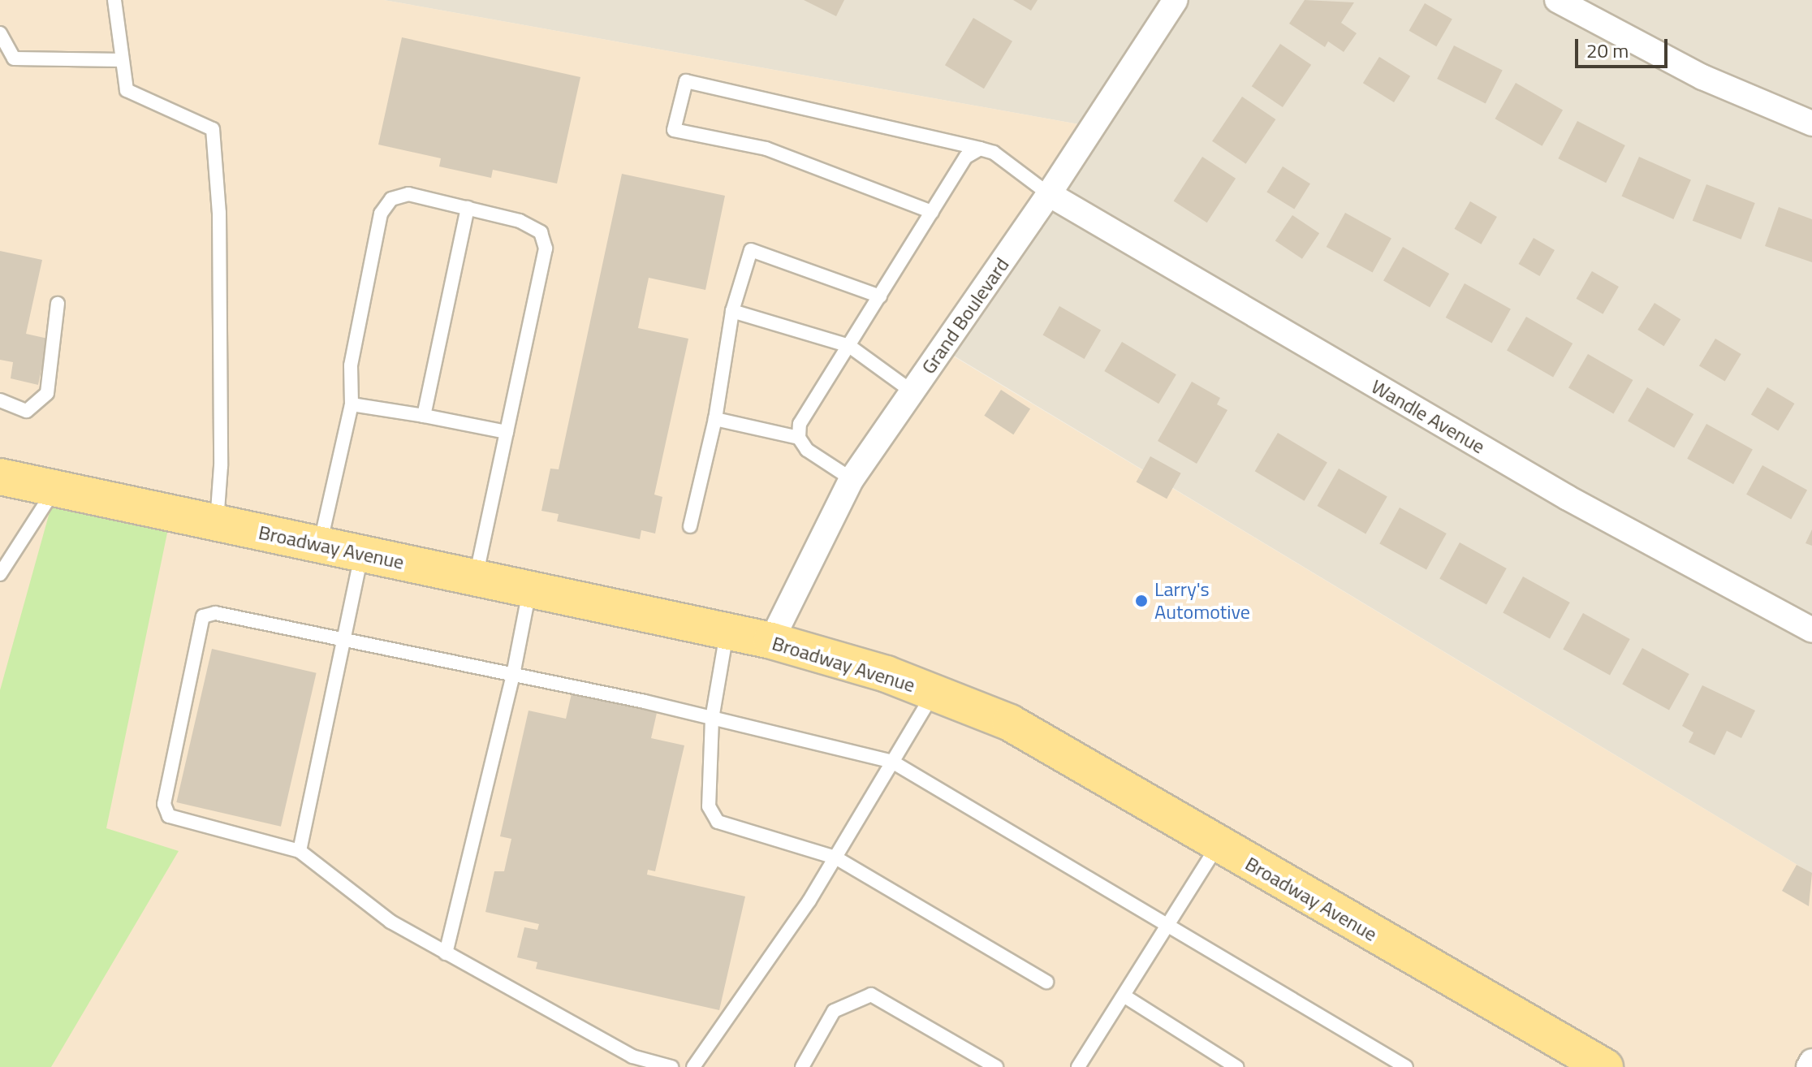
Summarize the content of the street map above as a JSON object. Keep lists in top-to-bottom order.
{
  "streets": {
    "main road": ["Broadway Avenue"],
    "street": ["Grand Boulevard", "Wandle Avenue"]
  },
  "crossings": [
    ["Grand Boulevard", "Wandle Avenue"],
    ["Grand Boulevard", "Broadway Avenue"]
  ],
  "places": ["Larry's Automotive"],
  "scale_bar": "20 m"
}
